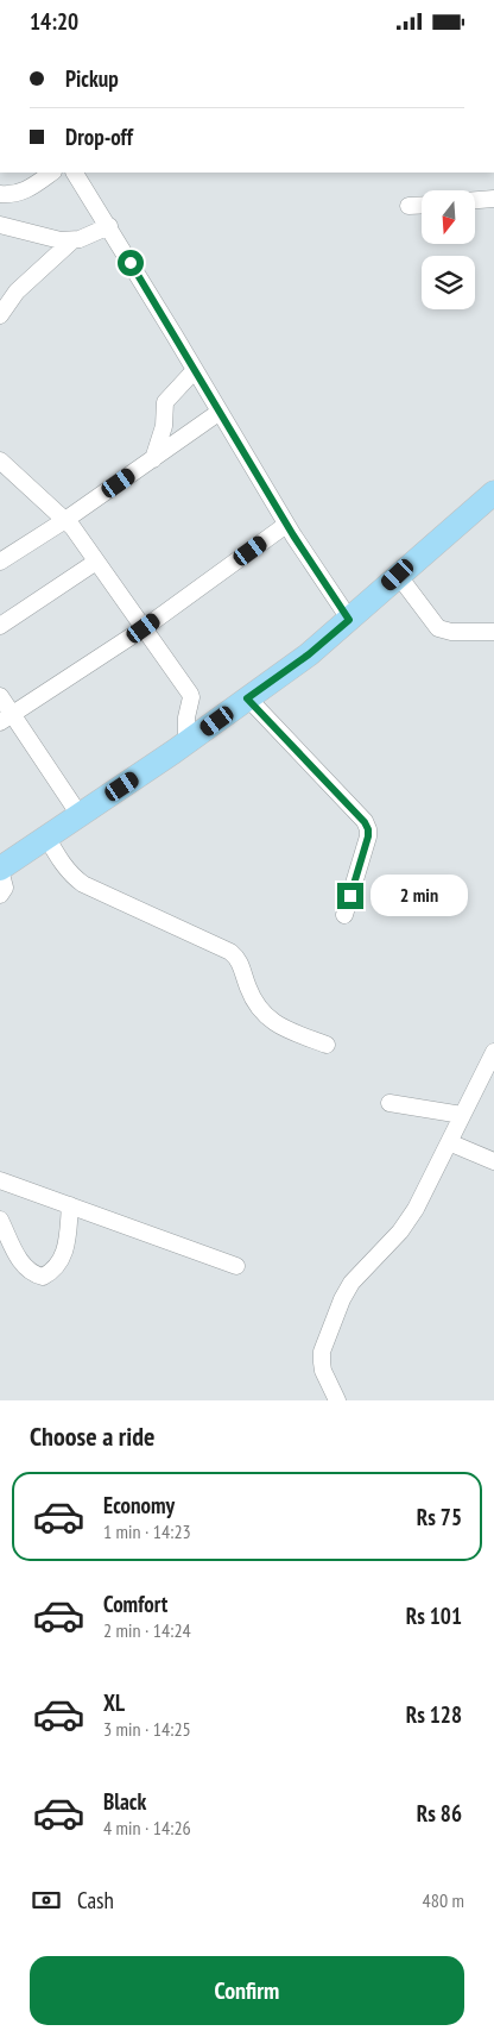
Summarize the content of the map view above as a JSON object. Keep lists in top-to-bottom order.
{
  "north": "bottom",
  "page": {
    "status": "14:20",
    "banner": ["Pickup", "Drop-off"],
    "bubble": "2 min",
    "heading": "Choose a ride",
    "list": [
      {
        "name": "Economy",
        "note": "1 min · 14:23",
        "value": "Rs 75"
      },
      {
        "name": "Comfort",
        "note": "2 min · 14:24",
        "value": "Rs 101"
      },
      {
        "name": "XL",
        "note": "3 min · 14:25",
        "value": "Rs 128"
      },
      {
        "name": "Black",
        "note": "4 min · 14:26",
        "value": "Rs 86"
      }
    ],
    "pay": ["Cash", "480 m"],
    "buttons": "Confirm"
  }
}
